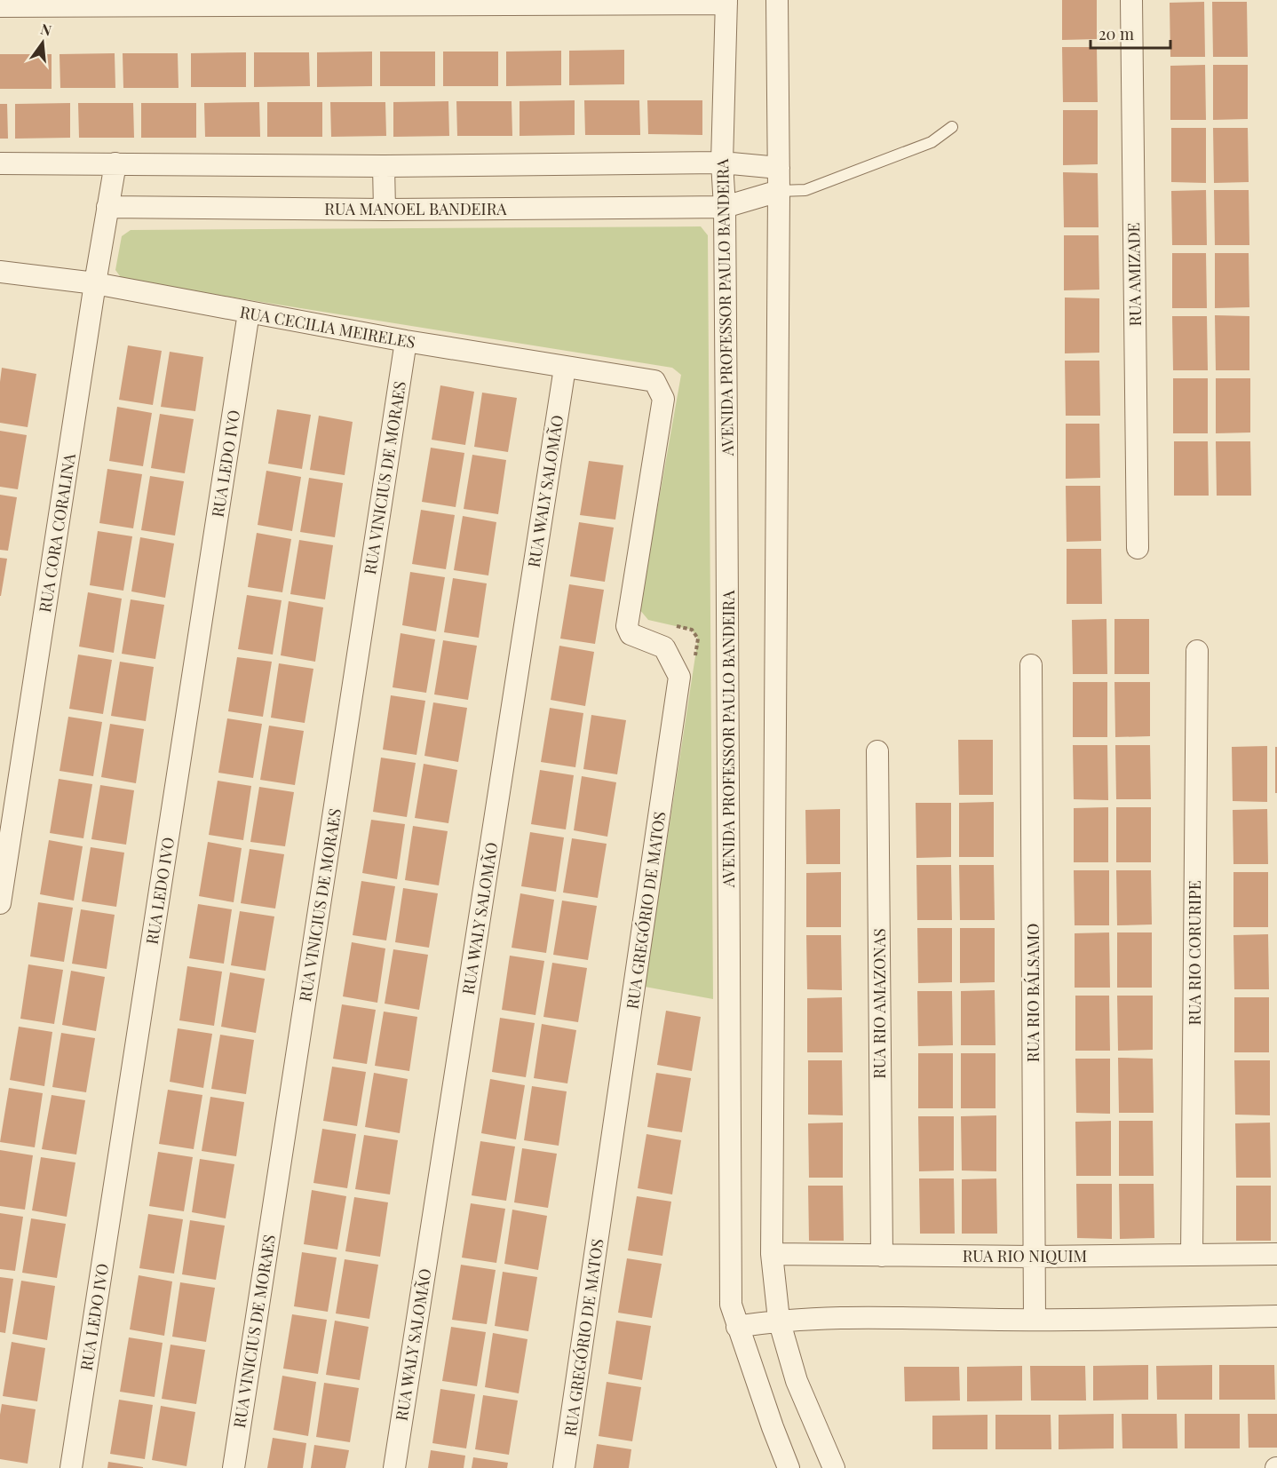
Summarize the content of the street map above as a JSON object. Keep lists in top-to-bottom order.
{
  "streets": {
    "street": [
      "RUA MANOEL BANDEIRA",
      "RUA AMIZADE",
      "AVENIDA PROFESSOR PAULO BANDEIRA",
      "RUA CECILIA MEIRELES",
      "RUA LEDO IVO",
      "RUA VINICIUS DE MORAES",
      "RUA WALY SALOMÃO",
      "RUA CORA CORALINA",
      "RUA GREGÓRIO DE MATOS",
      "RUA RIO CORURIPE",
      "RUA RIO BÁLSAMO",
      "RUA RIO AMAZONAS",
      "RUA RIO NIQUIM"
    ]
  },
  "crossings": [
    ["RUA MANOEL BANDEIRA", "AVENIDA PROFESSOR PAULO BANDEIRA"],
    ["RUA MANOEL BANDEIRA", "RUA CORA CORALINA"],
    ["RUA CECILIA MEIRELES", "RUA LEDO IVO"],
    ["RUA CECILIA MEIRELES", "RUA VINICIUS DE MORAES"],
    ["RUA CECILIA MEIRELES", "RUA WALY SALOMÃO"],
    ["RUA CECILIA MEIRELES", "RUA CORA CORALINA"],
    ["RUA CECILIA MEIRELES", "RUA GREGÓRIO DE MATOS"],
    ["RUA RIO CORURIPE", "RUA RIO NIQUIM"],
    ["RUA RIO BÁLSAMO", "RUA RIO NIQUIM"],
    ["RUA RIO AMAZONAS", "RUA RIO NIQUIM"]
  ],
  "scale_bar": "20 m",
  "north": "top"
}
